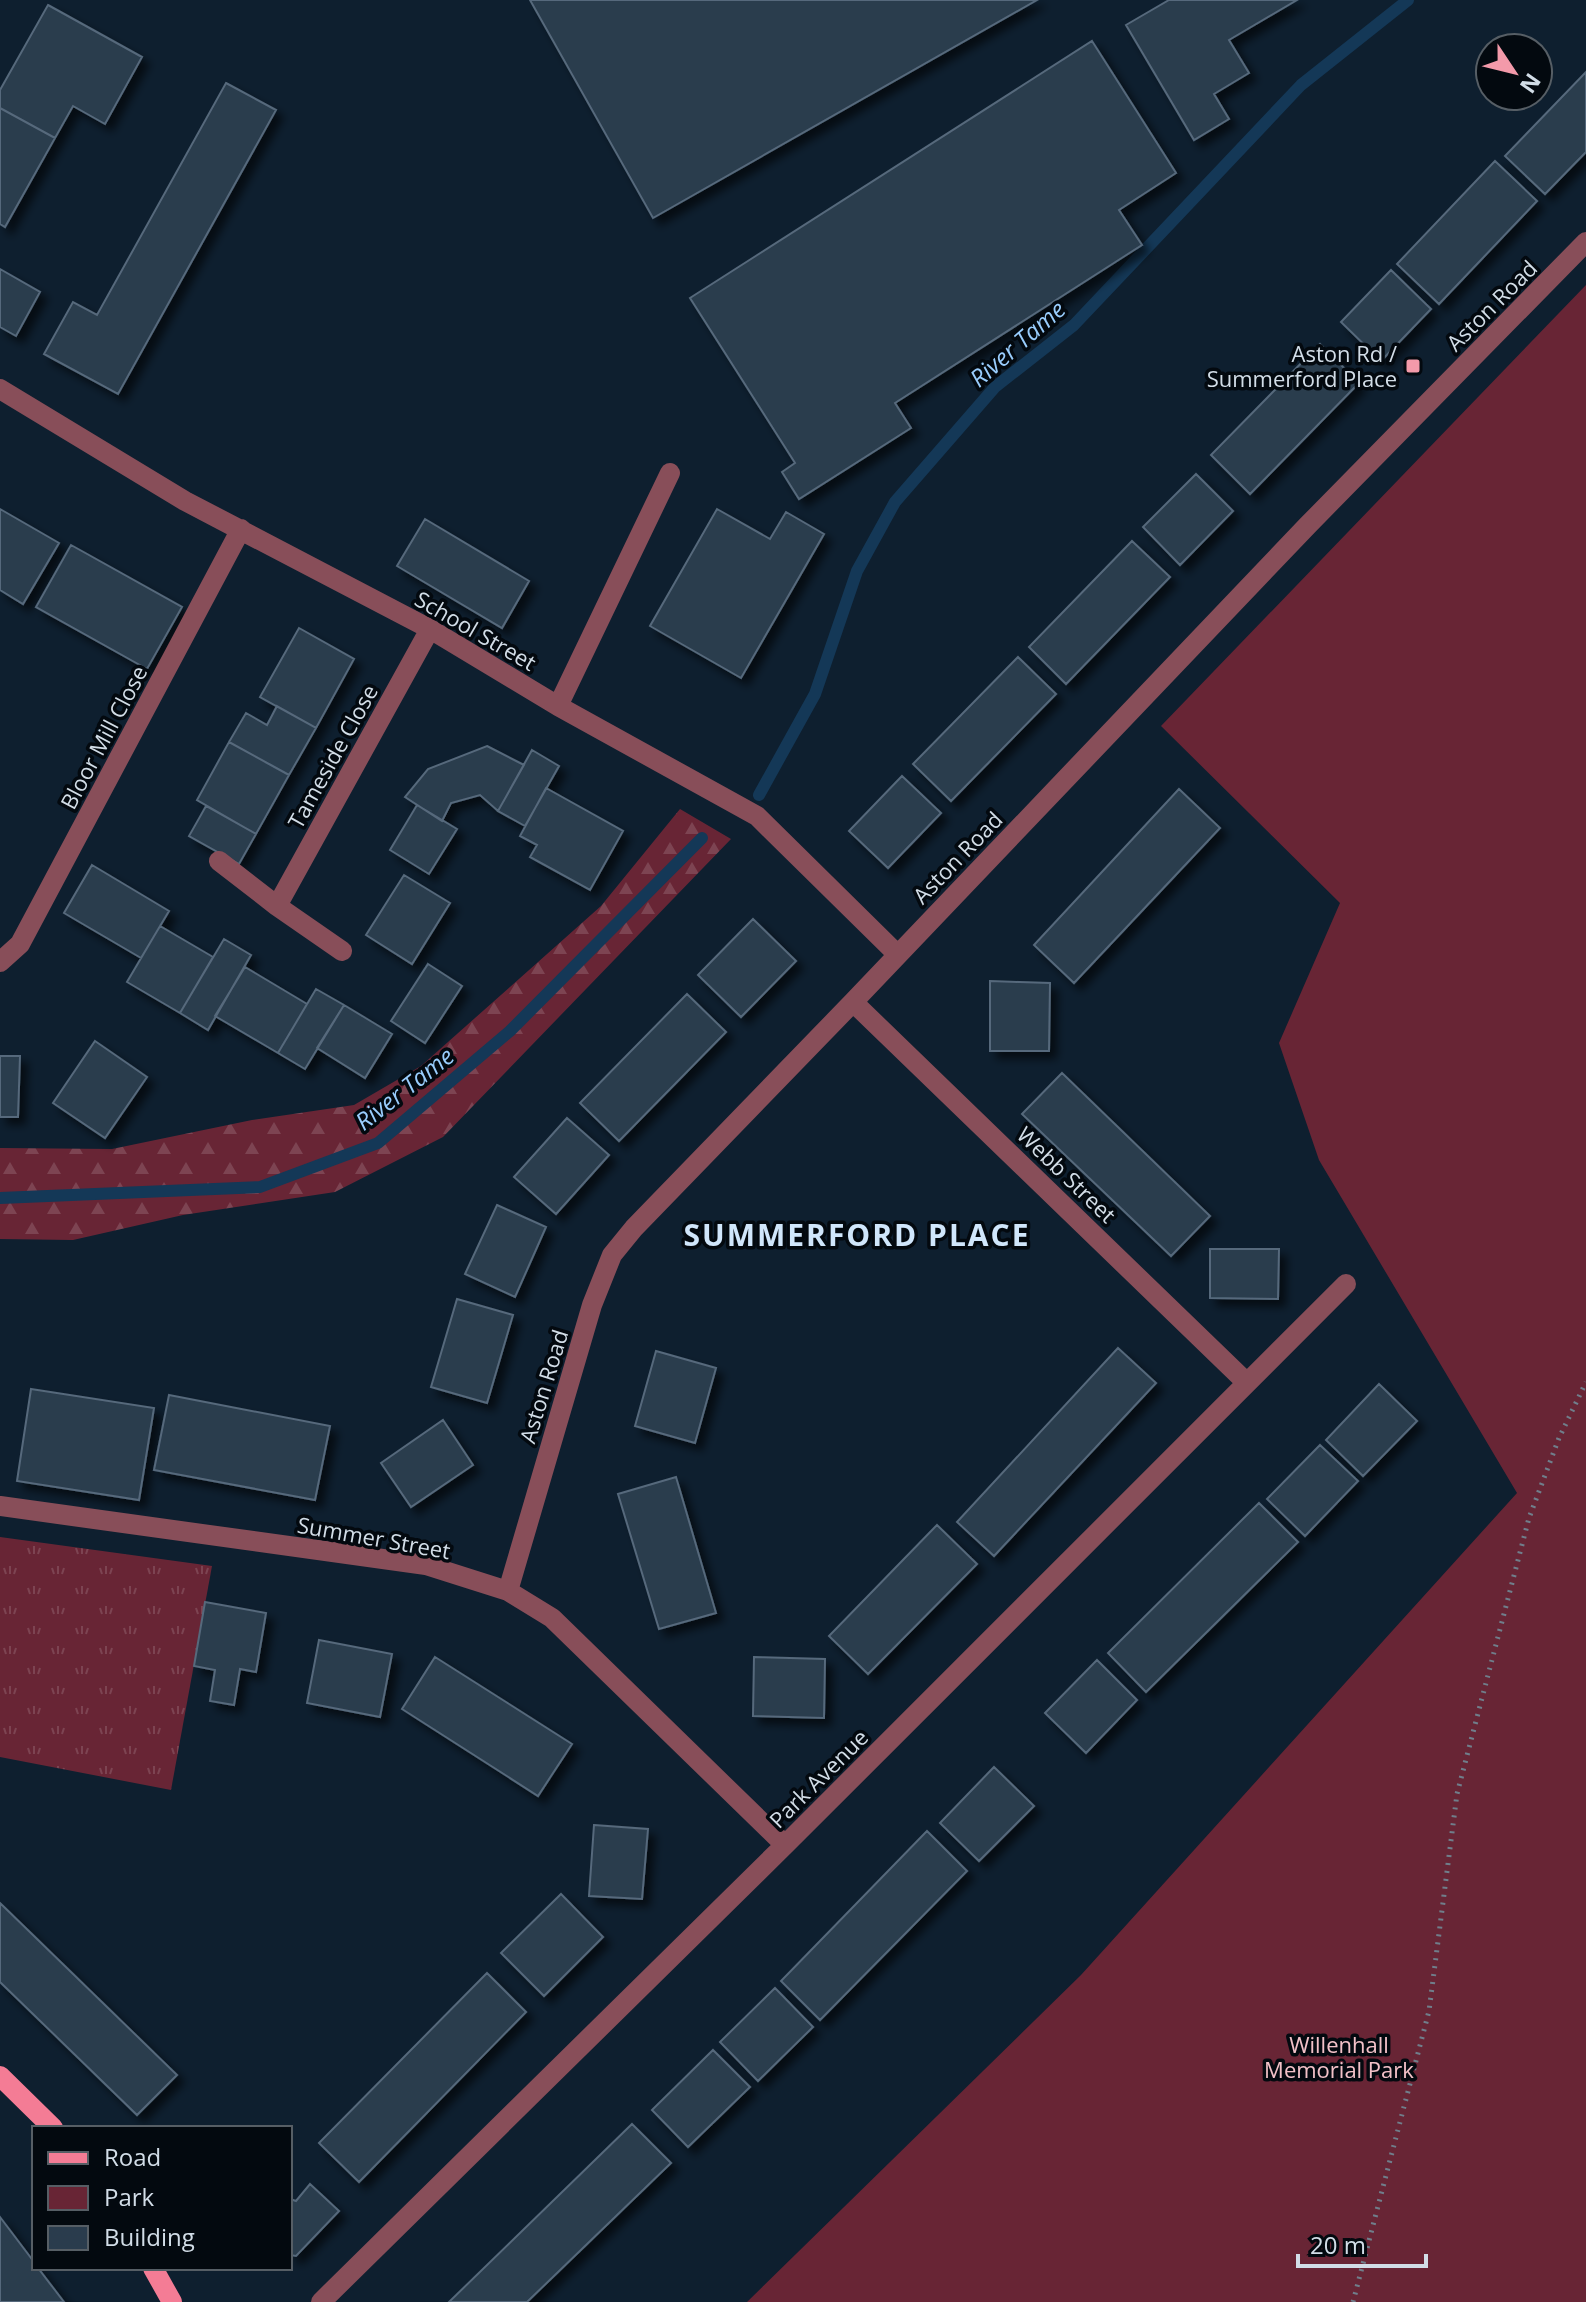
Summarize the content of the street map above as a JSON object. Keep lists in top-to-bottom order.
{
  "streets": {
    "street": [
      "Aston Road",
      "School Street",
      "Bloor Mill Close",
      "Tameside Close",
      "Webb Street",
      "Summer Street",
      "Park Avenue"
    ]
  },
  "crossings": [
    ["Aston Road", "School Street"],
    ["Aston Road", "Webb Street"],
    ["Aston Road", "Summer Street"],
    ["School Street", "Bloor Mill Close"],
    ["School Street", "Tameside Close"],
    ["Webb Street", "Park Avenue"],
    ["Summer Street", "Park Avenue"]
  ],
  "districts": ["SUMMERFORD PLACE"],
  "water": ["River Tame"],
  "parks": ["Willenhall Memorial Park"],
  "places": {
    "transit": ["Aston Rd / Summerford Place"]
  },
  "legend": ["Road", "Park", "Building"],
  "scale_bar": "20 m",
  "north": "bottom right"
}
